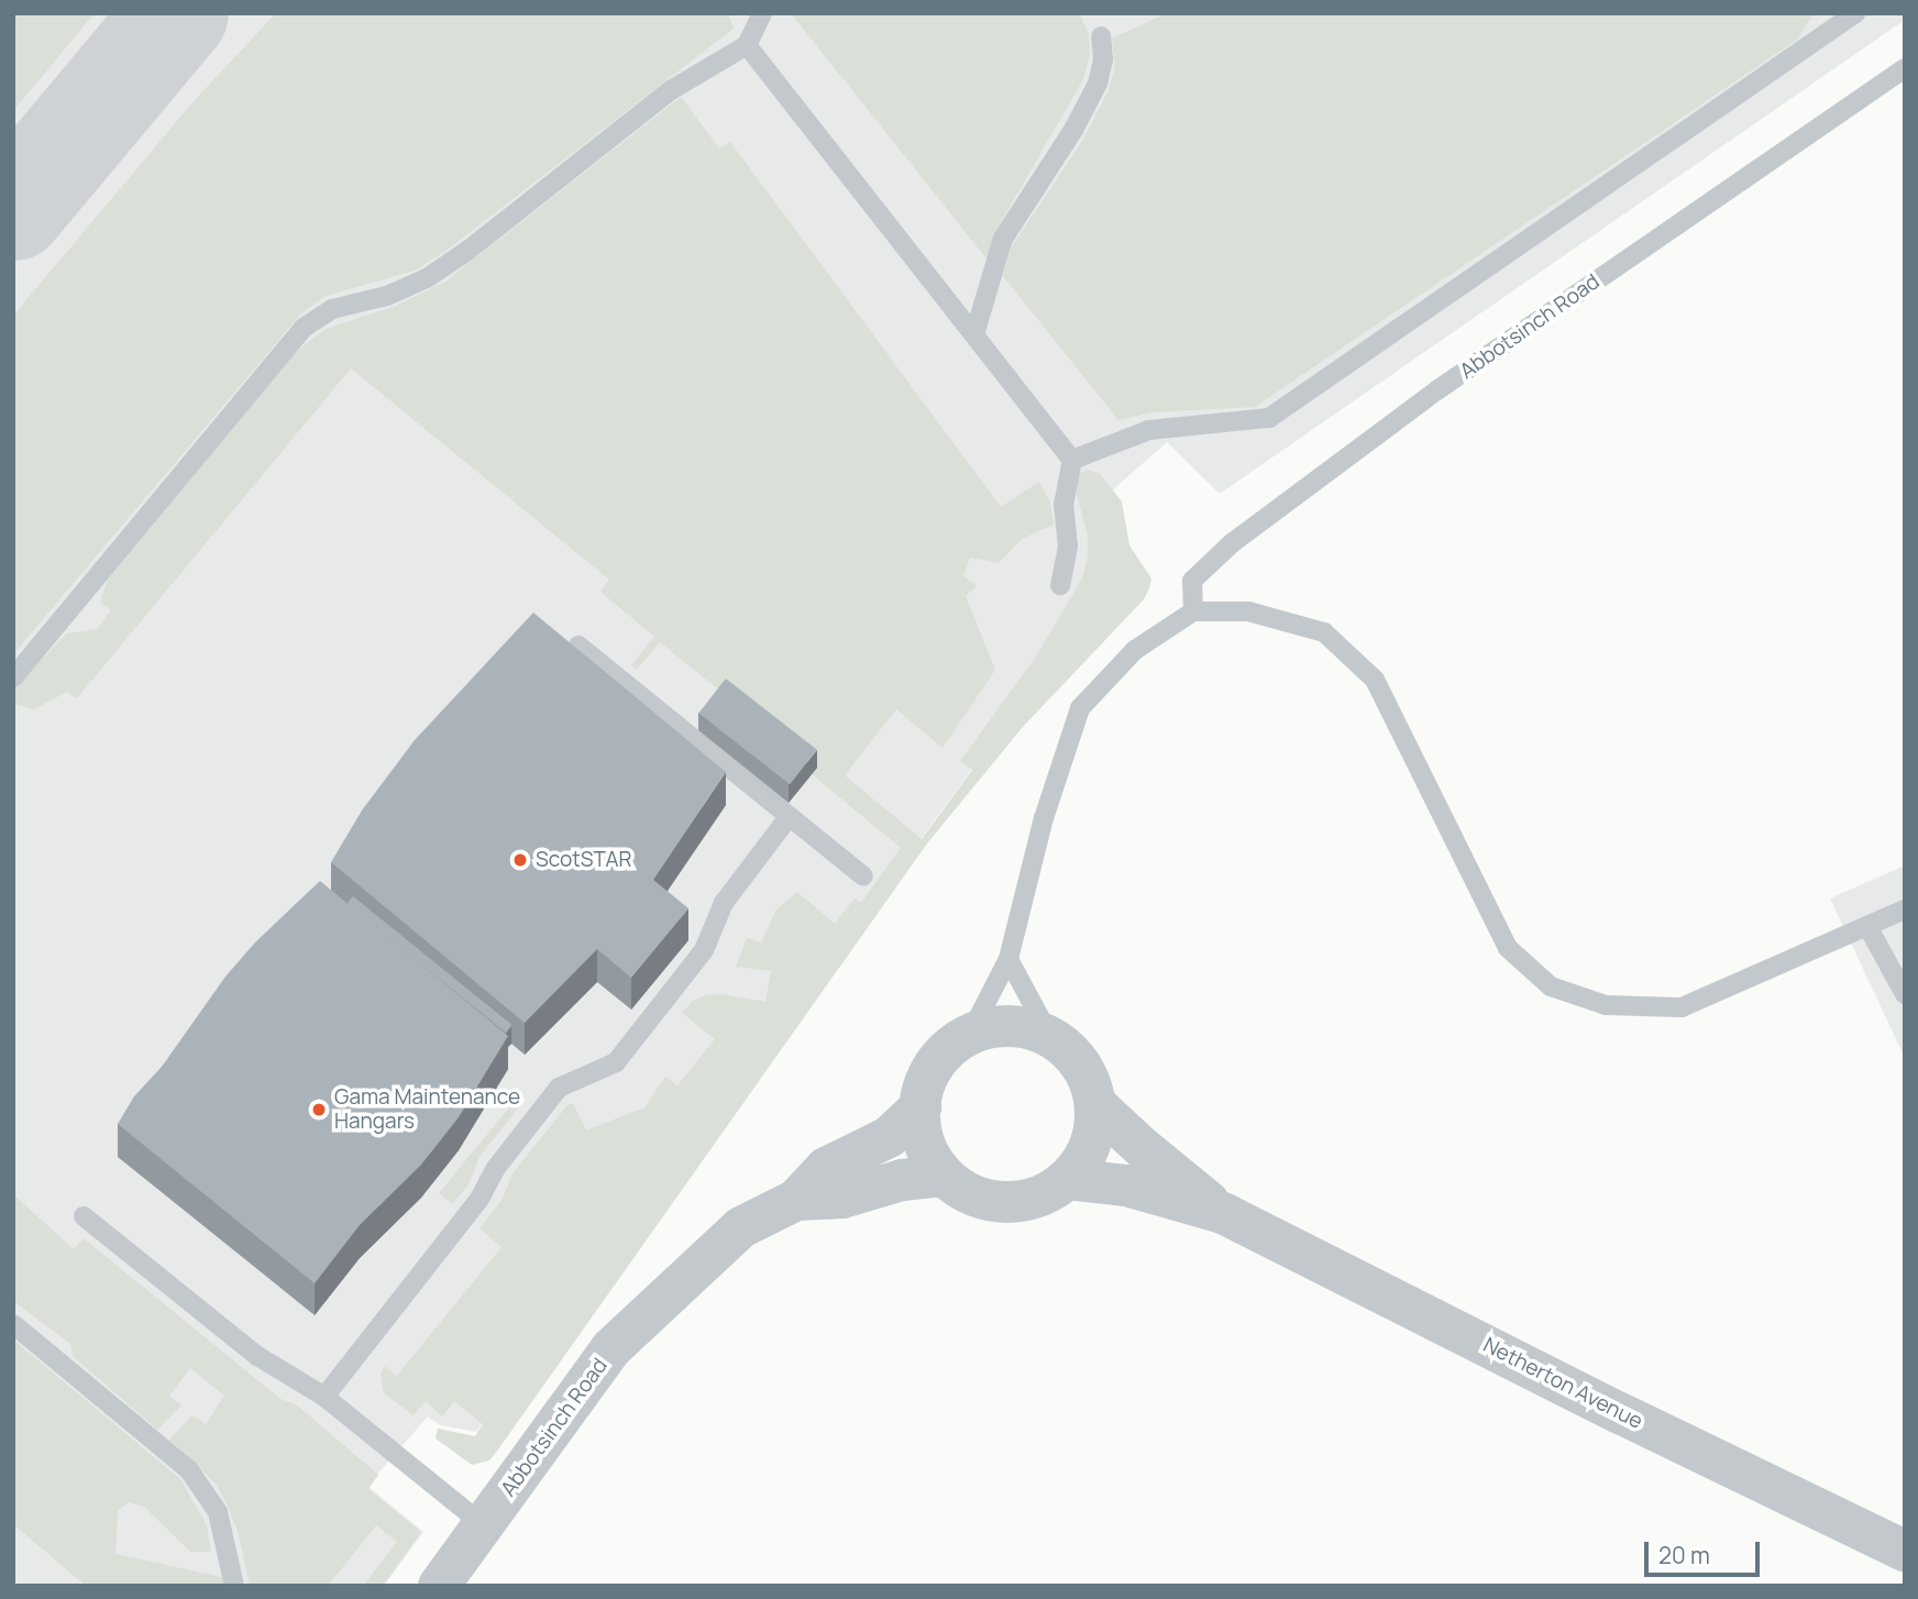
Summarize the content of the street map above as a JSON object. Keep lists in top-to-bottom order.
{
  "streets": {
    "street": ["Abbotsinch Road", "Netherton Avenue"]
  },
  "places": ["ScotSTAR", "Gama Maintenance Hangars"],
  "scale_bar": "20 m"
}
